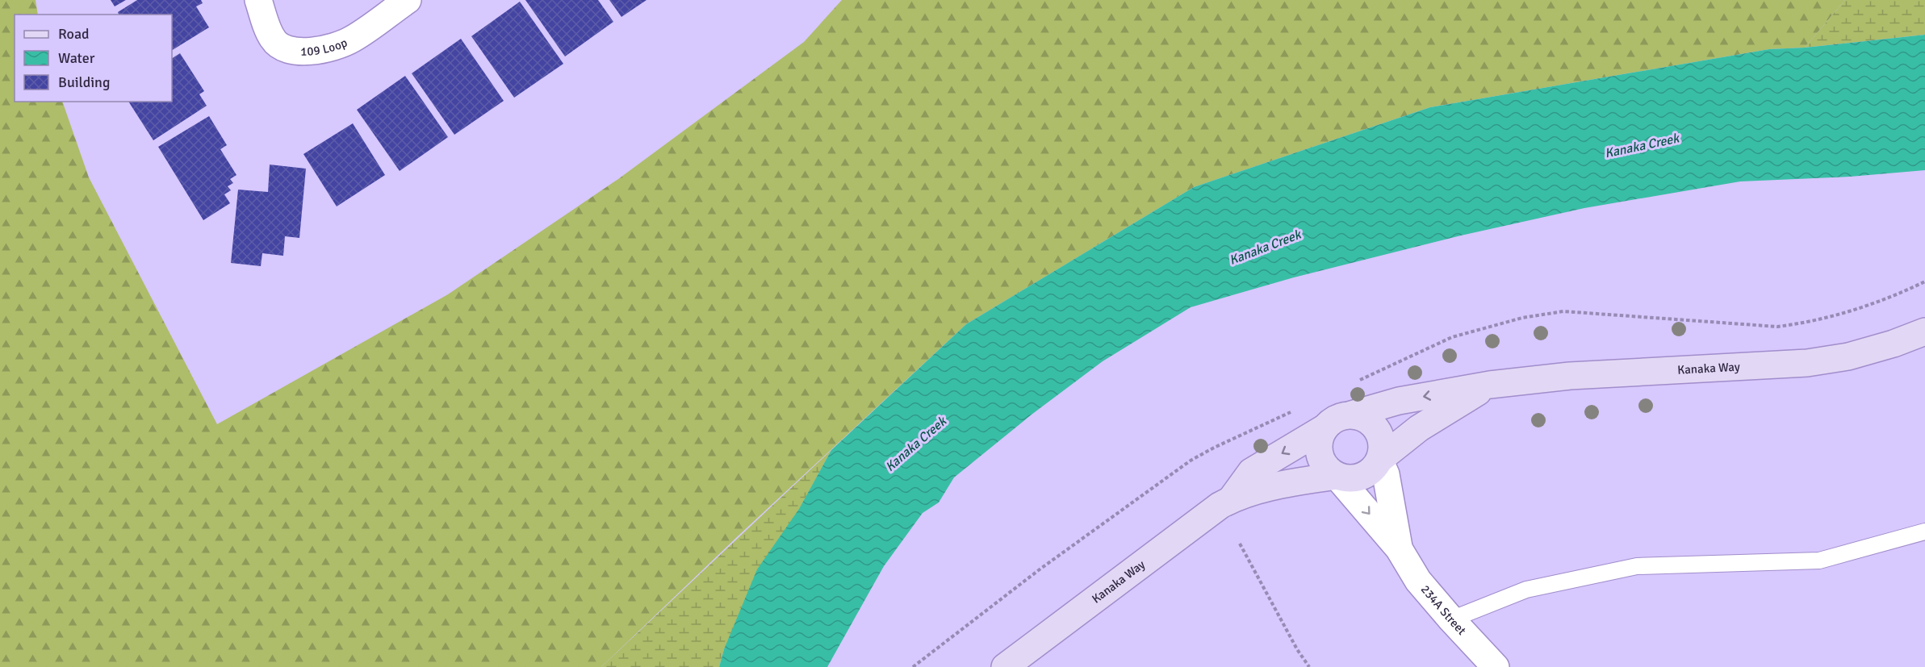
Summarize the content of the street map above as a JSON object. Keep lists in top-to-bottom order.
{
  "streets": {
    "main road": ["Kanaka Way"],
    "street": ["109 Loop", "234A Street"]
  },
  "crossings": [
    ["Kanaka Way", "234A Street"]
  ],
  "water": ["Kanaka Creek"],
  "legend": ["Road", "Water", "Building"]
}
